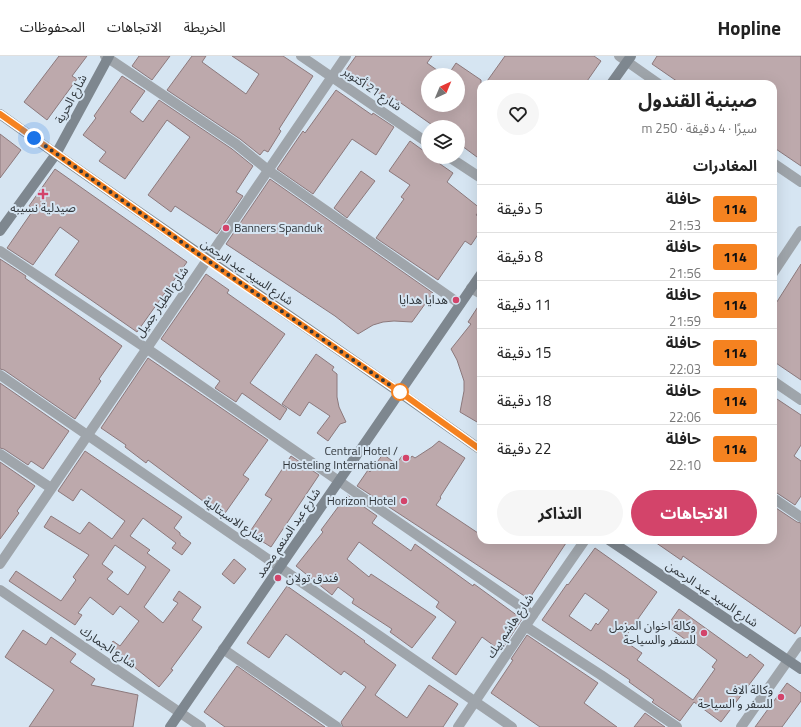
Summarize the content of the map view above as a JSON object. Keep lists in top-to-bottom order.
{
  "streets": {
    "street": [
      "شارع 21 أكتوبر",
      "شارع الحرية",
      "شارع السيد عبد الرحمن",
      "شارع الطيار جميل",
      "شارع الاسبتالية",
      "شارع عبد المنعم محمد",
      "شارع هاشم بيك",
      "شارع الجمارك"
    ]
  },
  "crossings": [
    ["شارع 21 أكتوبر", "شارع الطيار جميل"],
    ["شارع الحرية", "شارع السيد عبد الرحمن"],
    ["شارع السيد عبد الرحمن", "شارع الطيار جميل"],
    ["شارع السيد عبد الرحمن", "شارع عبد المنعم محمد"],
    ["شارع الطيار جميل", "شارع الاسبتالية"],
    ["شارع الاسبتالية", "شارع عبد المنعم محمد"],
    ["شارع الاسبتالية", "شارع هاشم بيك"],
    ["شارع عبد المنعم محمد", "شارع الجمارك"]
  ],
  "places": {
    "health": ["صيدلية نسيبه"],
    "other": [
      "Banners Spanduk",
      "هدايا هدايا",
      "Central Hotel / Hosteling International",
      "Horizon Hotel",
      "فندق تولان",
      "وكالة اخوان المزمل للسفر والسياحة",
      "وكالة الاف للسفر و السياحة"
    ]
  },
  "lines": ["bus line 114"],
  "north": "top right",
  "page": {
    "header": "Hopline",
    "nav": ["الخريطة", "الاتجاهات", "المحفوظات"],
    "heading": [
      ["صينية القندول", "سيرًا · 4 دقيقة · 250 m"],
      "المغادرات"
    ],
    "list": [
      {
        "mark": "114",
        "name": "حافلة",
        "note": "21:53",
        "value": "5 دقيقة"
      },
      {
        "mark": "114",
        "name": "حافلة",
        "note": "21:56",
        "value": "8 دقيقة"
      },
      {
        "mark": "114",
        "name": "حافلة",
        "note": "21:59",
        "value": "11 دقيقة"
      },
      {
        "mark": "114",
        "name": "حافلة",
        "note": "22:03",
        "value": "15 دقيقة"
      },
      {
        "mark": "114",
        "name": "حافلة",
        "note": "22:06",
        "value": "18 دقيقة"
      },
      {
        "mark": "114",
        "name": "حافلة",
        "note": "22:10",
        "value": "22 دقيقة"
      }
    ],
    "buttons": ["الاتجاهات", "التذاكر"]
  }
}
